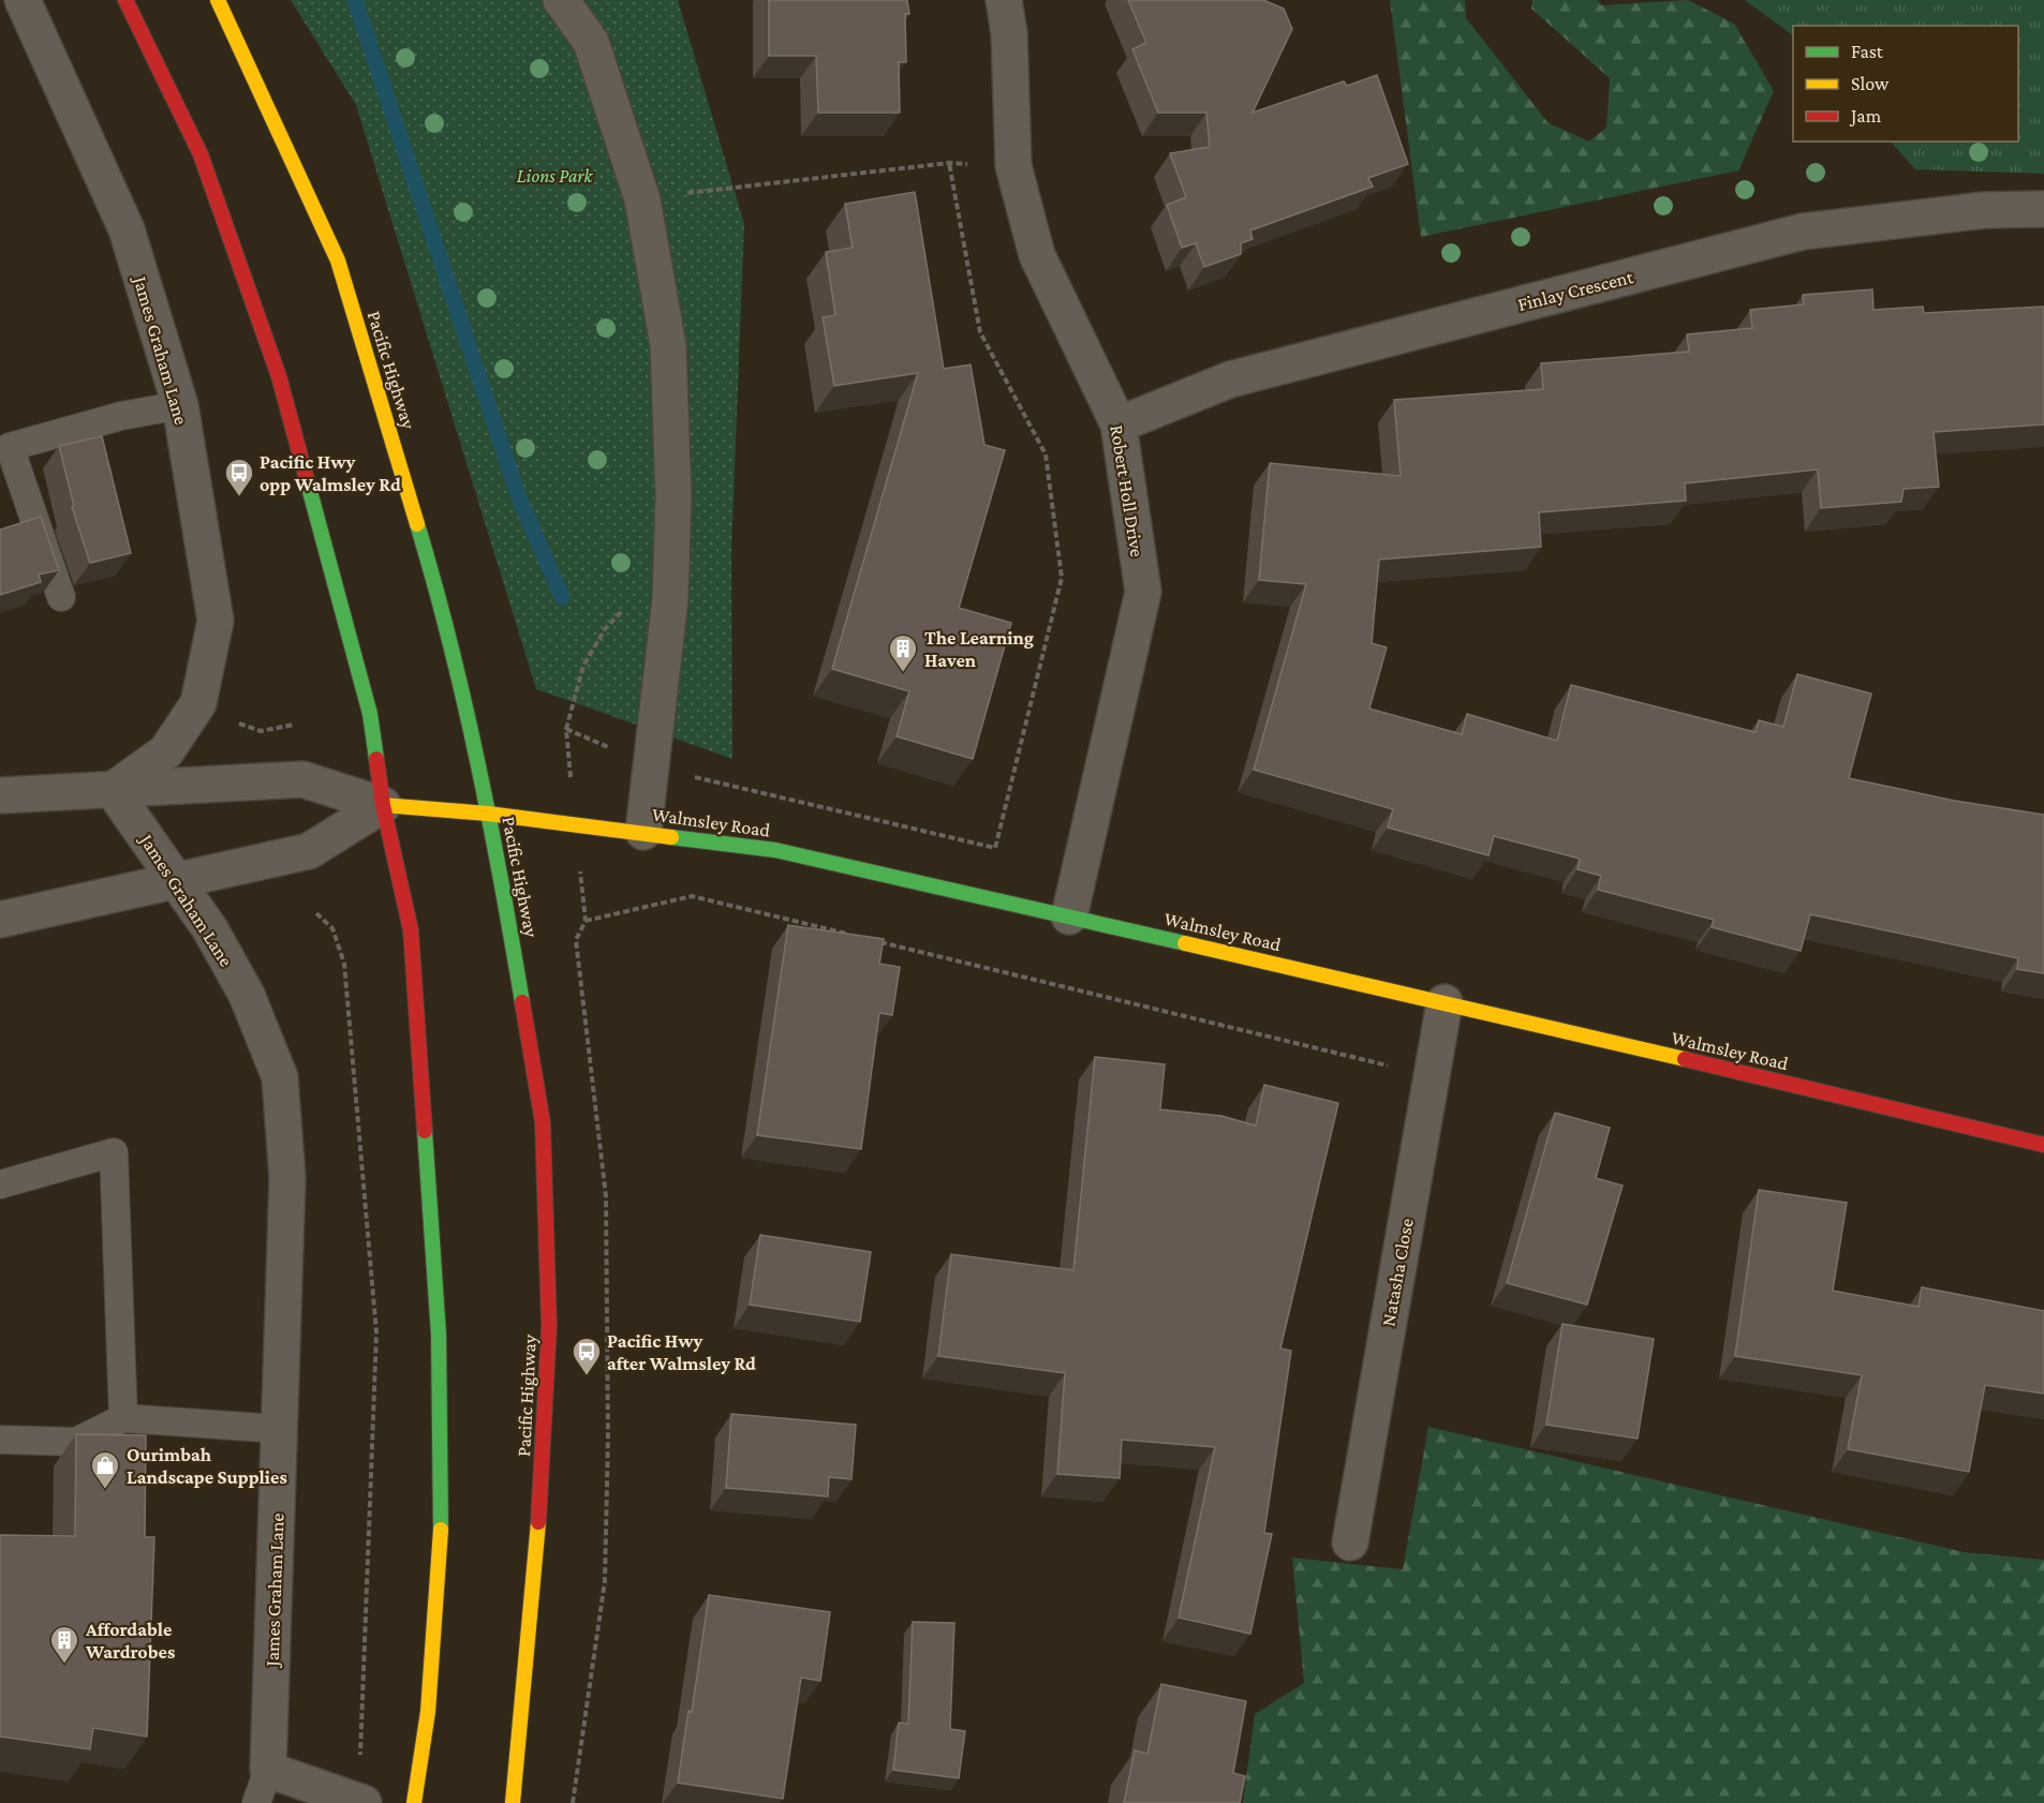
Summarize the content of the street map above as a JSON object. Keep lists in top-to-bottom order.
{
  "streets": {
    "main road": ["Pacific Highway", "Walmsley Road"],
    "street": [
      "Finlay Crescent",
      "James Graham Lane",
      "Robert Holl Drive",
      "Natasha Close"
    ]
  },
  "crossings": [
    ["Finlay Crescent", "Robert Holl Drive"],
    ["Pacific Highway", "Walmsley Road"],
    ["Robert Holl Drive", "Walmsley Road"],
    ["Walmsley Road", "Natasha Close"]
  ],
  "parks": ["Lions Park"],
  "places": {
    "bus stop": ["Pacific Hwy opp Walmsley Rd", "Pacific Hwy after Walmsley Rd"],
    "building": ["The Learning Haven", "Affordable Wardrobes"],
    "shop": ["Ourimbah Landscape Supplies"]
  },
  "legend": ["Fast", "Slow", "Jam"]
}
